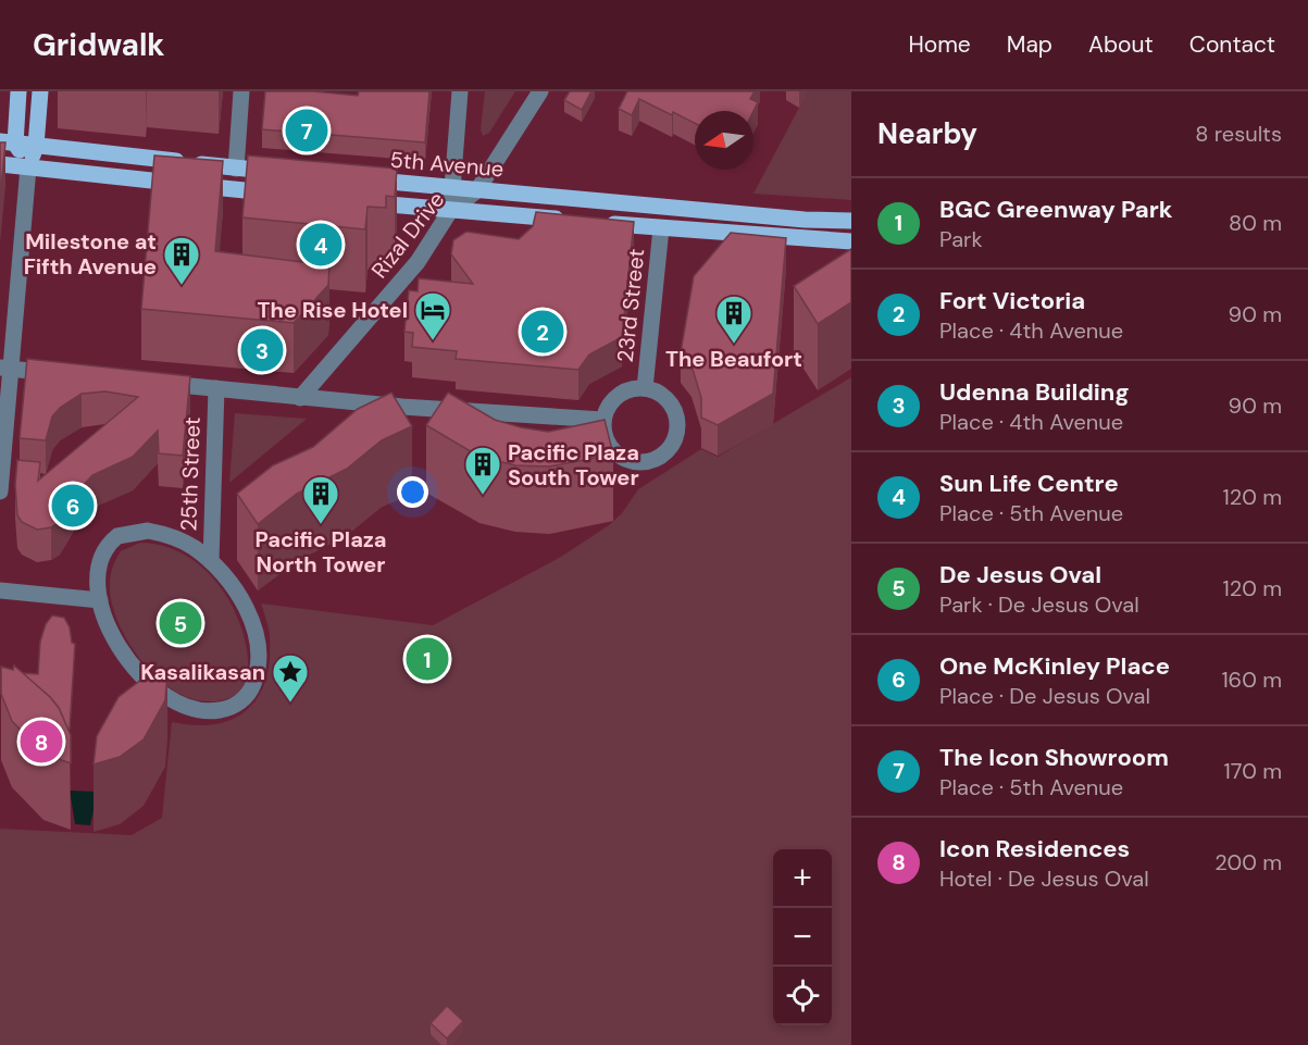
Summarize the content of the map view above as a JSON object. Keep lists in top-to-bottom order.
{
  "streets": {
    "main road": ["5th Avenue"],
    "street": ["Rizal Drive", "23rd Street", "25th Street"]
  },
  "crossings": [
    ["5th Avenue", "Rizal Drive"]
  ],
  "places": {
    "building": [
      "Milestone at Fifth Avenue",
      "The Beaufort",
      "Pacific Plaza South Tower",
      "Pacific Plaza North Tower"
    ],
    "hotel": ["The Rise Hotel"],
    "place": ["Kasalikasan"]
  },
  "north": "left",
  "page": {
    "header": "Gridwalk",
    "nav": [
      "Home",
      "Map",
      "About",
      "Contact"
    ],
    "heading": ["Nearby", "8 results"],
    "pins": [
      "7",
      "4",
      "2",
      "3",
      "6",
      "5",
      "1",
      "8"
    ],
    "list": [
      {
        "mark": "1",
        "name": "BGC Greenway Park",
        "note": "Park",
        "value": "80 m"
      },
      {
        "mark": "2",
        "name": "Fort Victoria",
        "note": "Place · 4th Avenue",
        "value": "90 m"
      },
      {
        "mark": "3",
        "name": "Udenna Building",
        "note": "Place · 4th Avenue",
        "value": "90 m"
      },
      {
        "mark": "4",
        "name": "Sun Life Centre",
        "note": "Place · 5th Avenue",
        "value": "120 m"
      },
      {
        "mark": "5",
        "name": "De Jesus Oval",
        "note": "Park · De Jesus Oval",
        "value": "120 m"
      },
      {
        "mark": "6",
        "name": "One McKinley Place",
        "note": "Place · De Jesus Oval",
        "value": "160 m"
      },
      {
        "mark": "7",
        "name": "The Icon Showroom",
        "note": "Place · 5th Avenue",
        "value": "170 m"
      },
      {
        "mark": "8",
        "name": "Icon Residences",
        "note": "Hotel · De Jesus Oval",
        "value": "200 m"
      }
    ],
    "map_buttons": ["+", "−"]
  }
}
